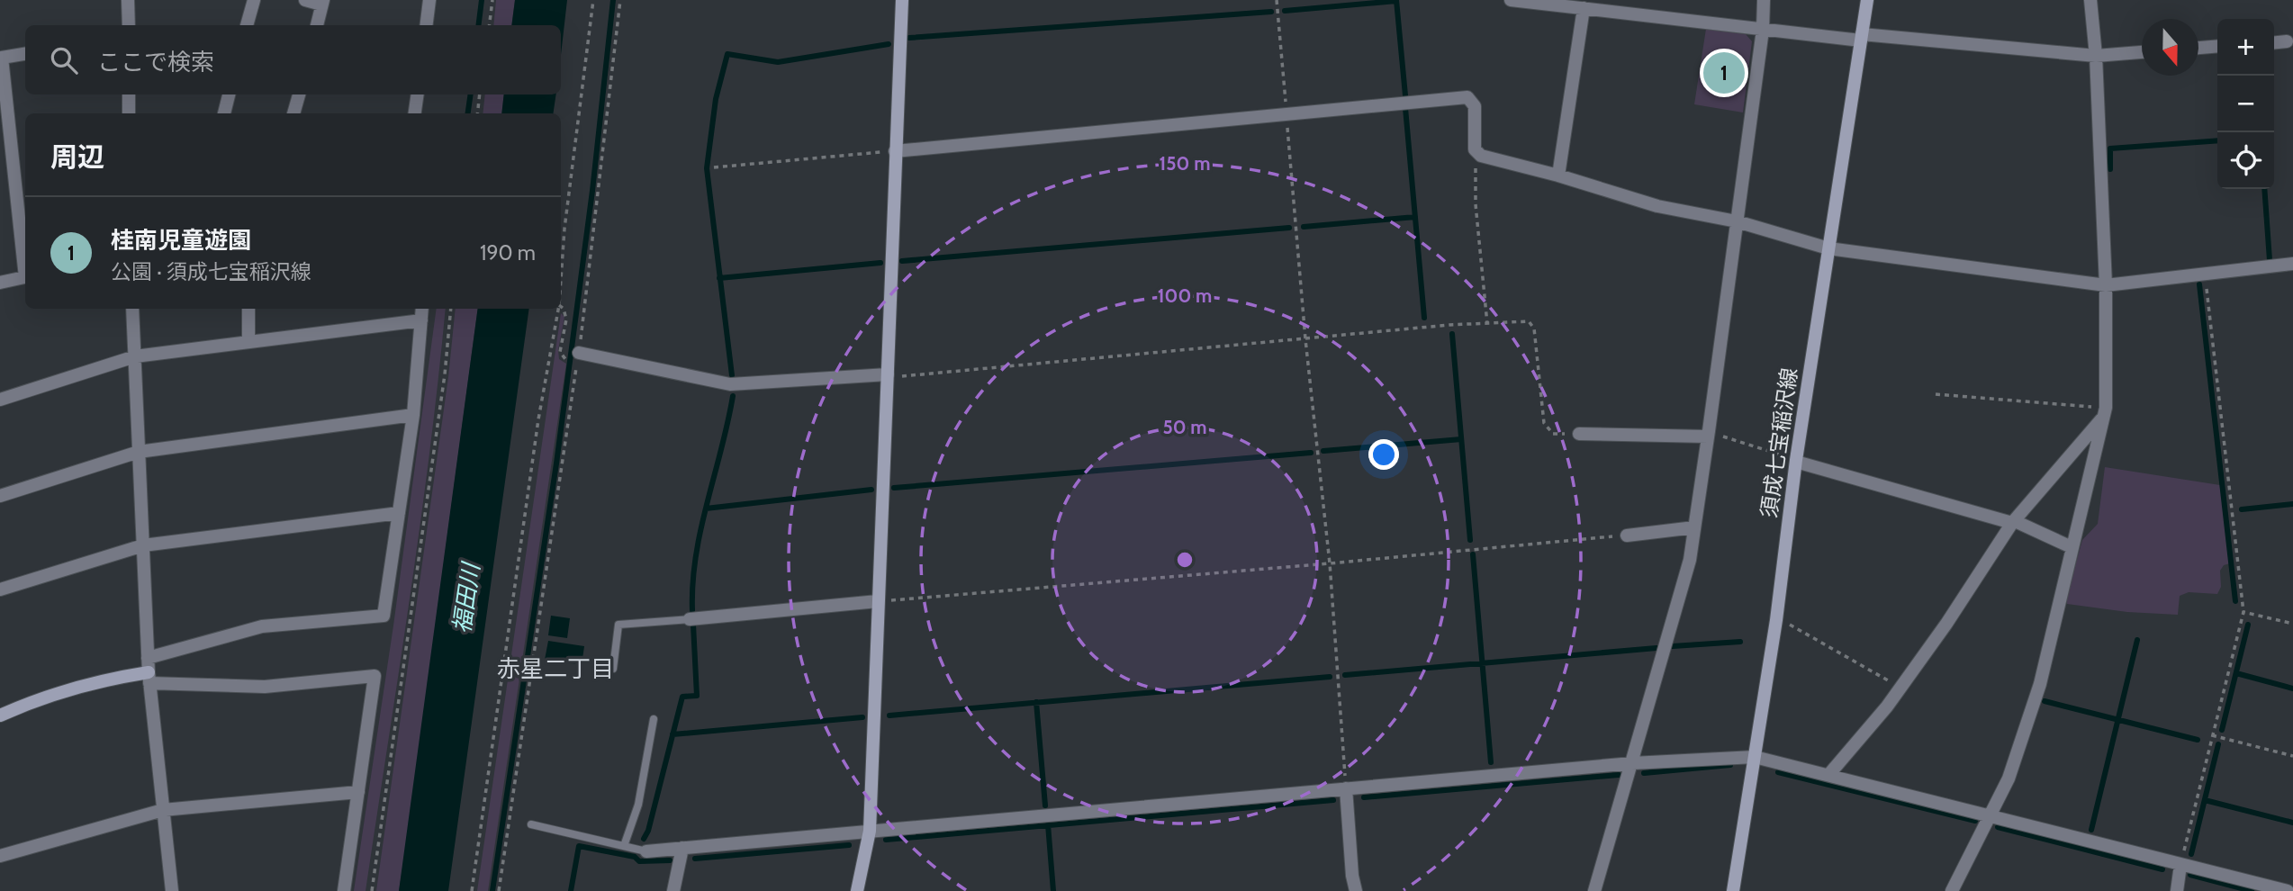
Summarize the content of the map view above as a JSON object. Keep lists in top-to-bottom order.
{
  "streets": {
    "street": ["須成七宝稲沢線"]
  },
  "districts": ["赤星二丁目"],
  "water": ["福田川"],
  "north": "bottom",
  "page": {
    "map_buttons": ["+", "−"],
    "search": "ここで検索",
    "pins": "1",
    "heading": "周辺",
    "list": [
      {
        "mark": "1",
        "name": "桂南児童遊園",
        "note": "公園 · 須成七宝稲沢線",
        "value": "190 m"
      }
    ]
  },
  "rings": ["150 m", "100 m", "50 m"]
}
